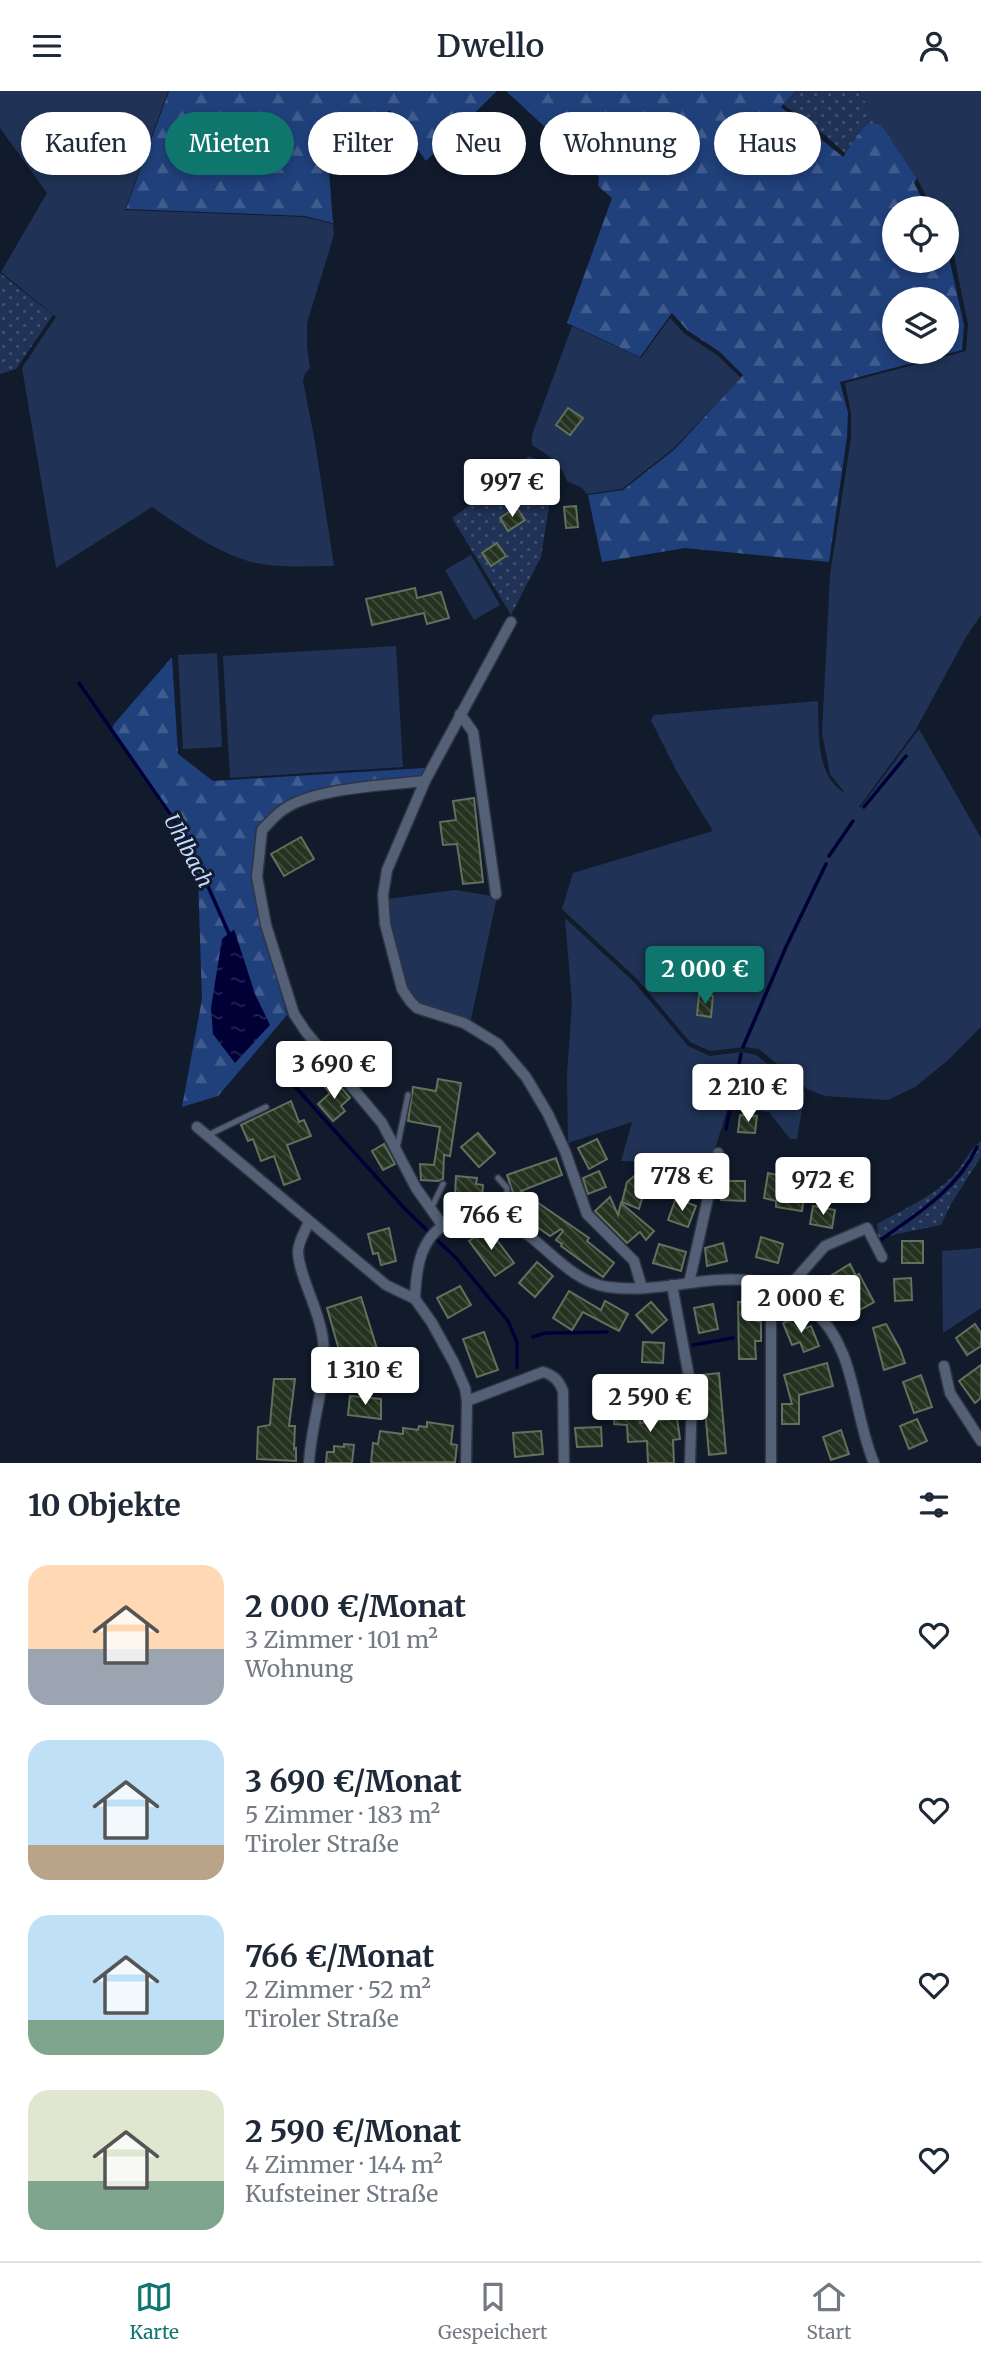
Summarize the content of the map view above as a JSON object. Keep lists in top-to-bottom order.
{
  "water": ["Uhlbach"],
  "page": {
    "header": "Dwello",
    "chip": [
      "Kaufen",
      "Mieten",
      "Filter",
      "Neu",
      "Wohnung",
      "Haus"
    ],
    "price": [
      "997 €",
      "2 000 €",
      "3 690 €",
      "2 210 €",
      "778 €",
      "972 €",
      "766 €",
      "2 000 €",
      "1 310 €",
      "2 590 €"
    ],
    "heading": "10 Objekte",
    "list": [
      {
        "name": "2 000 €/Monat",
        "note": "3 Zimmer · 101 m² · Wohnung"
      },
      {
        "name": "3 690 €/Monat",
        "note": "5 Zimmer · 183 m² · Tiroler Straße"
      },
      {
        "name": "766 €/Monat",
        "note": "2 Zimmer · 52 m² · Tiroler Straße"
      },
      {
        "name": "2 590 €/Monat",
        "note": "4 Zimmer · 144 m² · Kufsteiner Straße"
      }
    ],
    "tabs": ["Karte", "Gespeichert", "Start"]
  }
}
